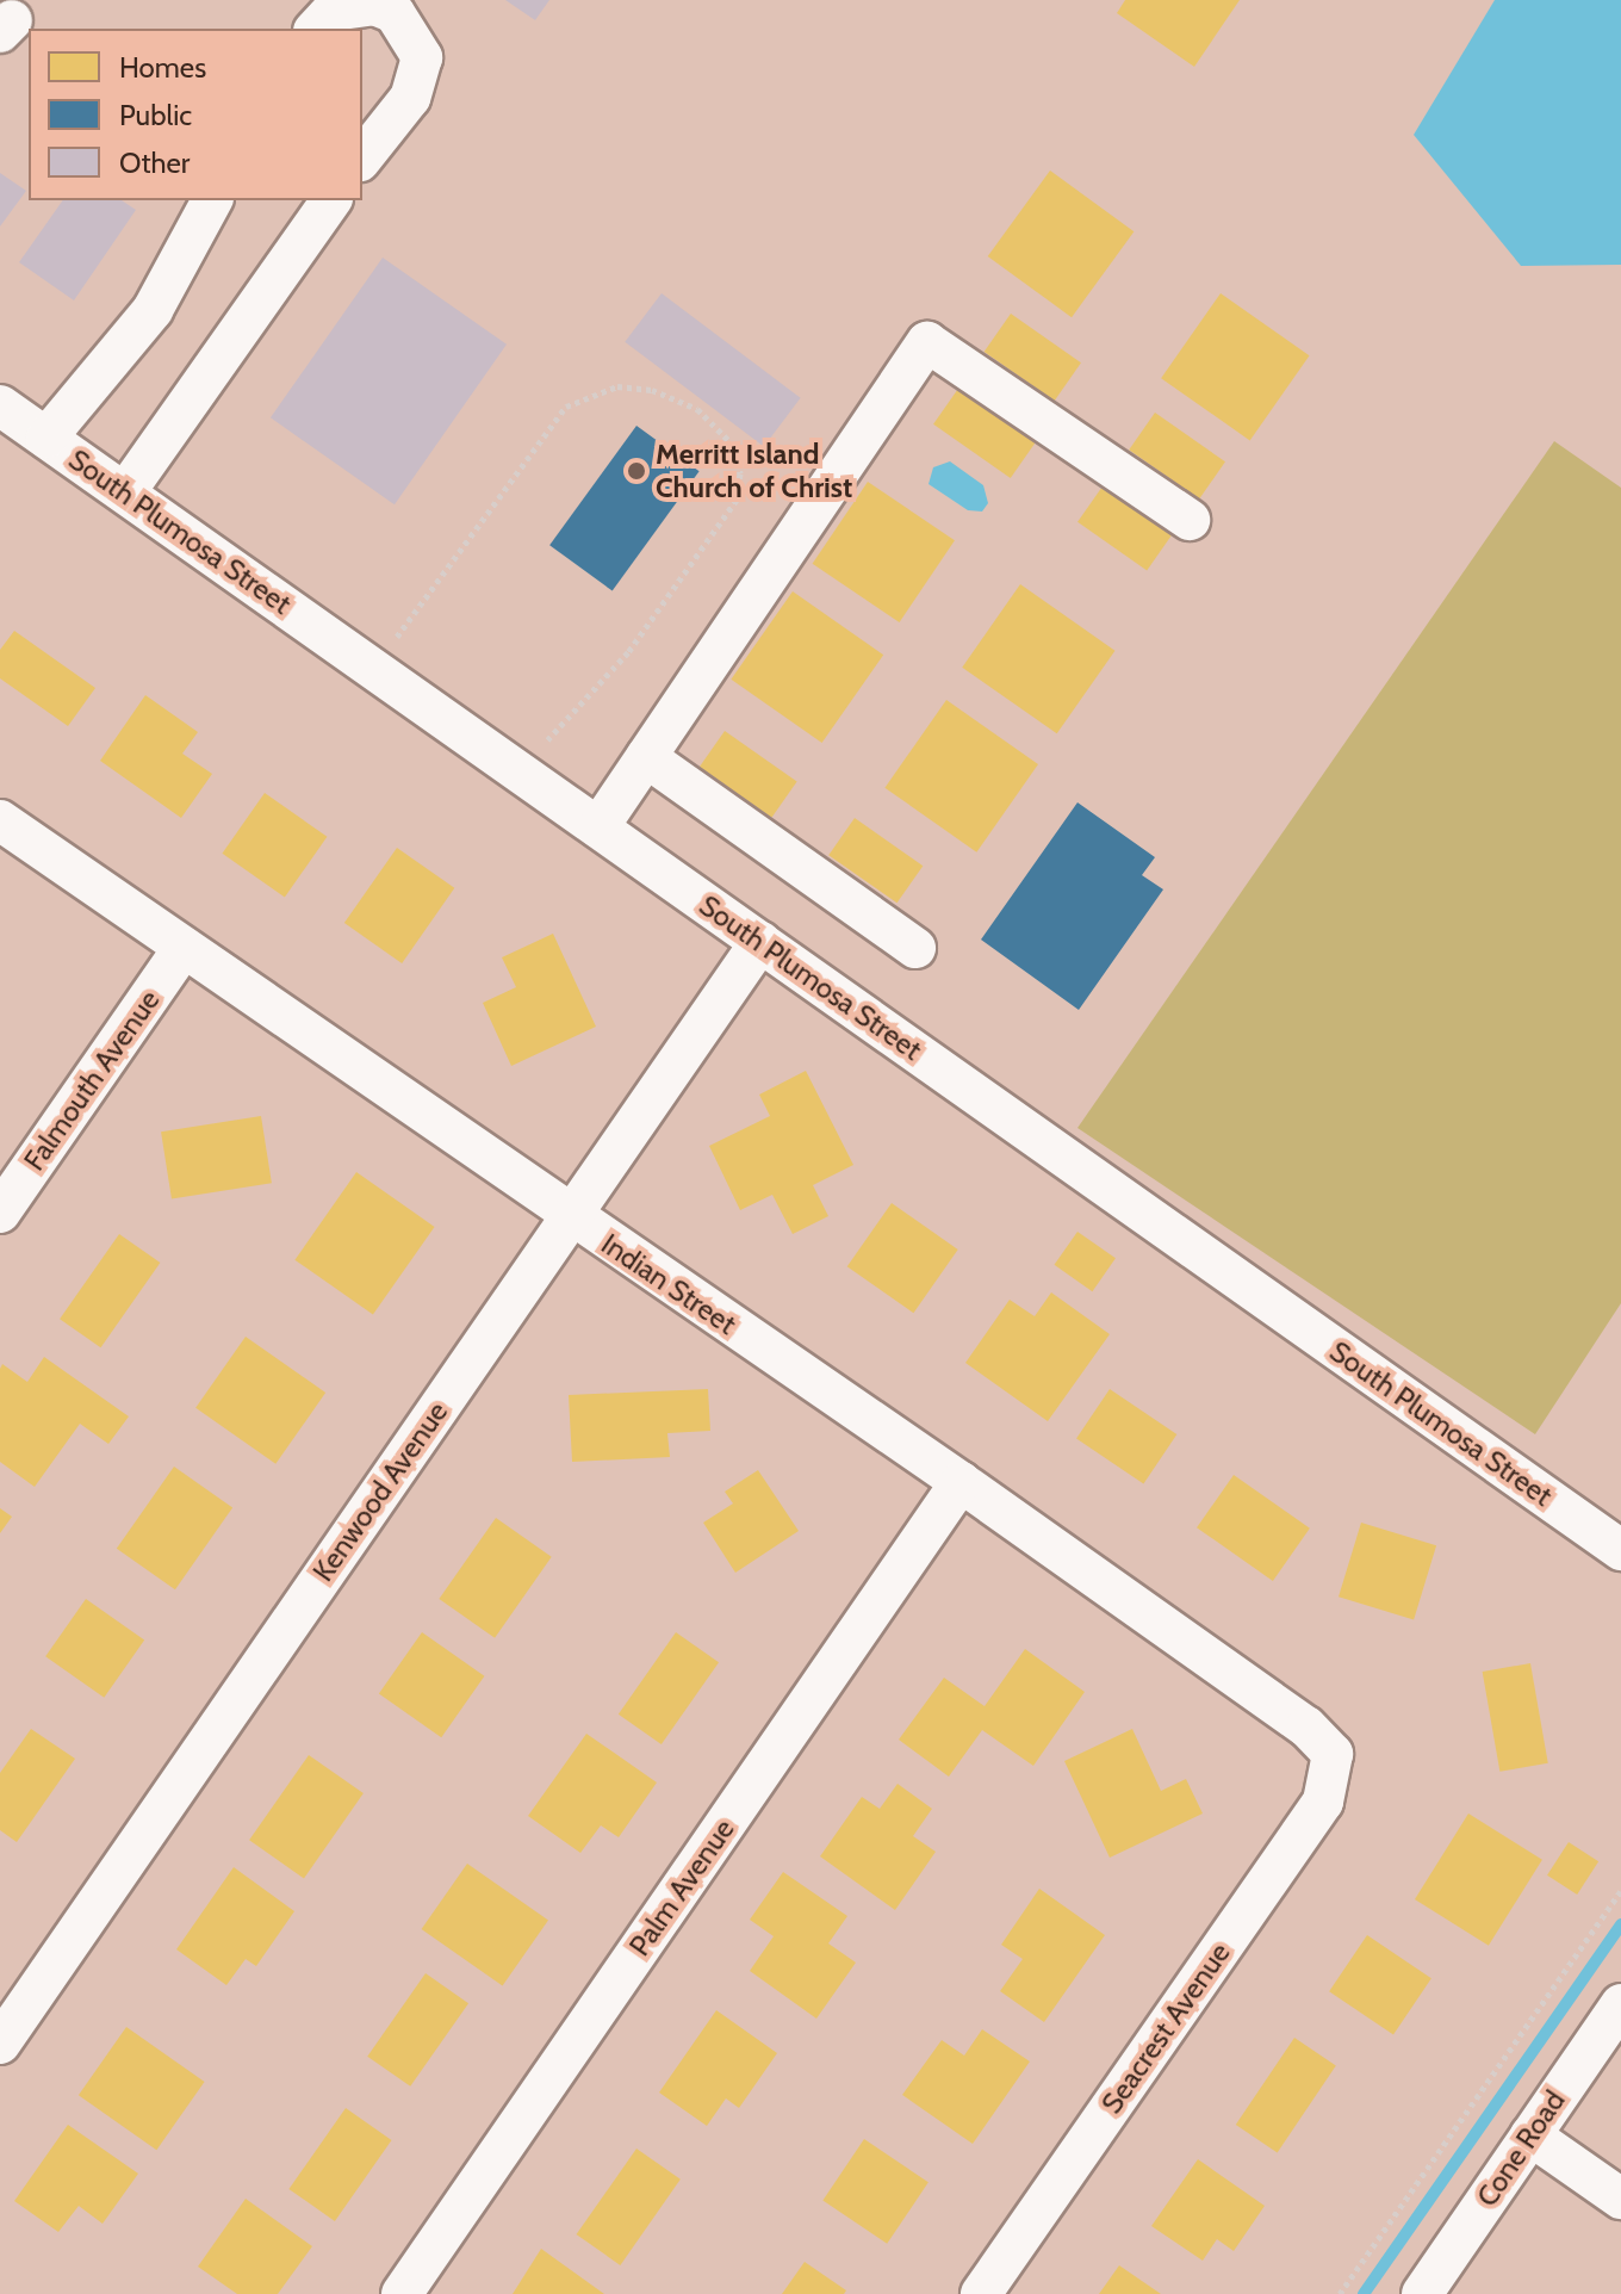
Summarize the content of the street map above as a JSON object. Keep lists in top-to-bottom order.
{
  "streets": {
    "street": [
      "South Plumosa Street",
      "Falmouth Avenue",
      "Indian Street",
      "Kenwood Avenue",
      "Palm Avenue",
      "Seacrest Avenue",
      "Cone Road"
    ]
  },
  "crossings": [
    ["South Plumosa Street", "Kenwood Avenue"],
    ["Falmouth Avenue", "Indian Street"],
    ["Indian Street", "Kenwood Avenue"],
    ["Indian Street", "Palm Avenue"],
    ["Indian Street", "Seacrest Avenue"]
  ],
  "places": ["Merritt Island Church of Christ"],
  "legend": ["Homes", "Public", "Other"]
}
